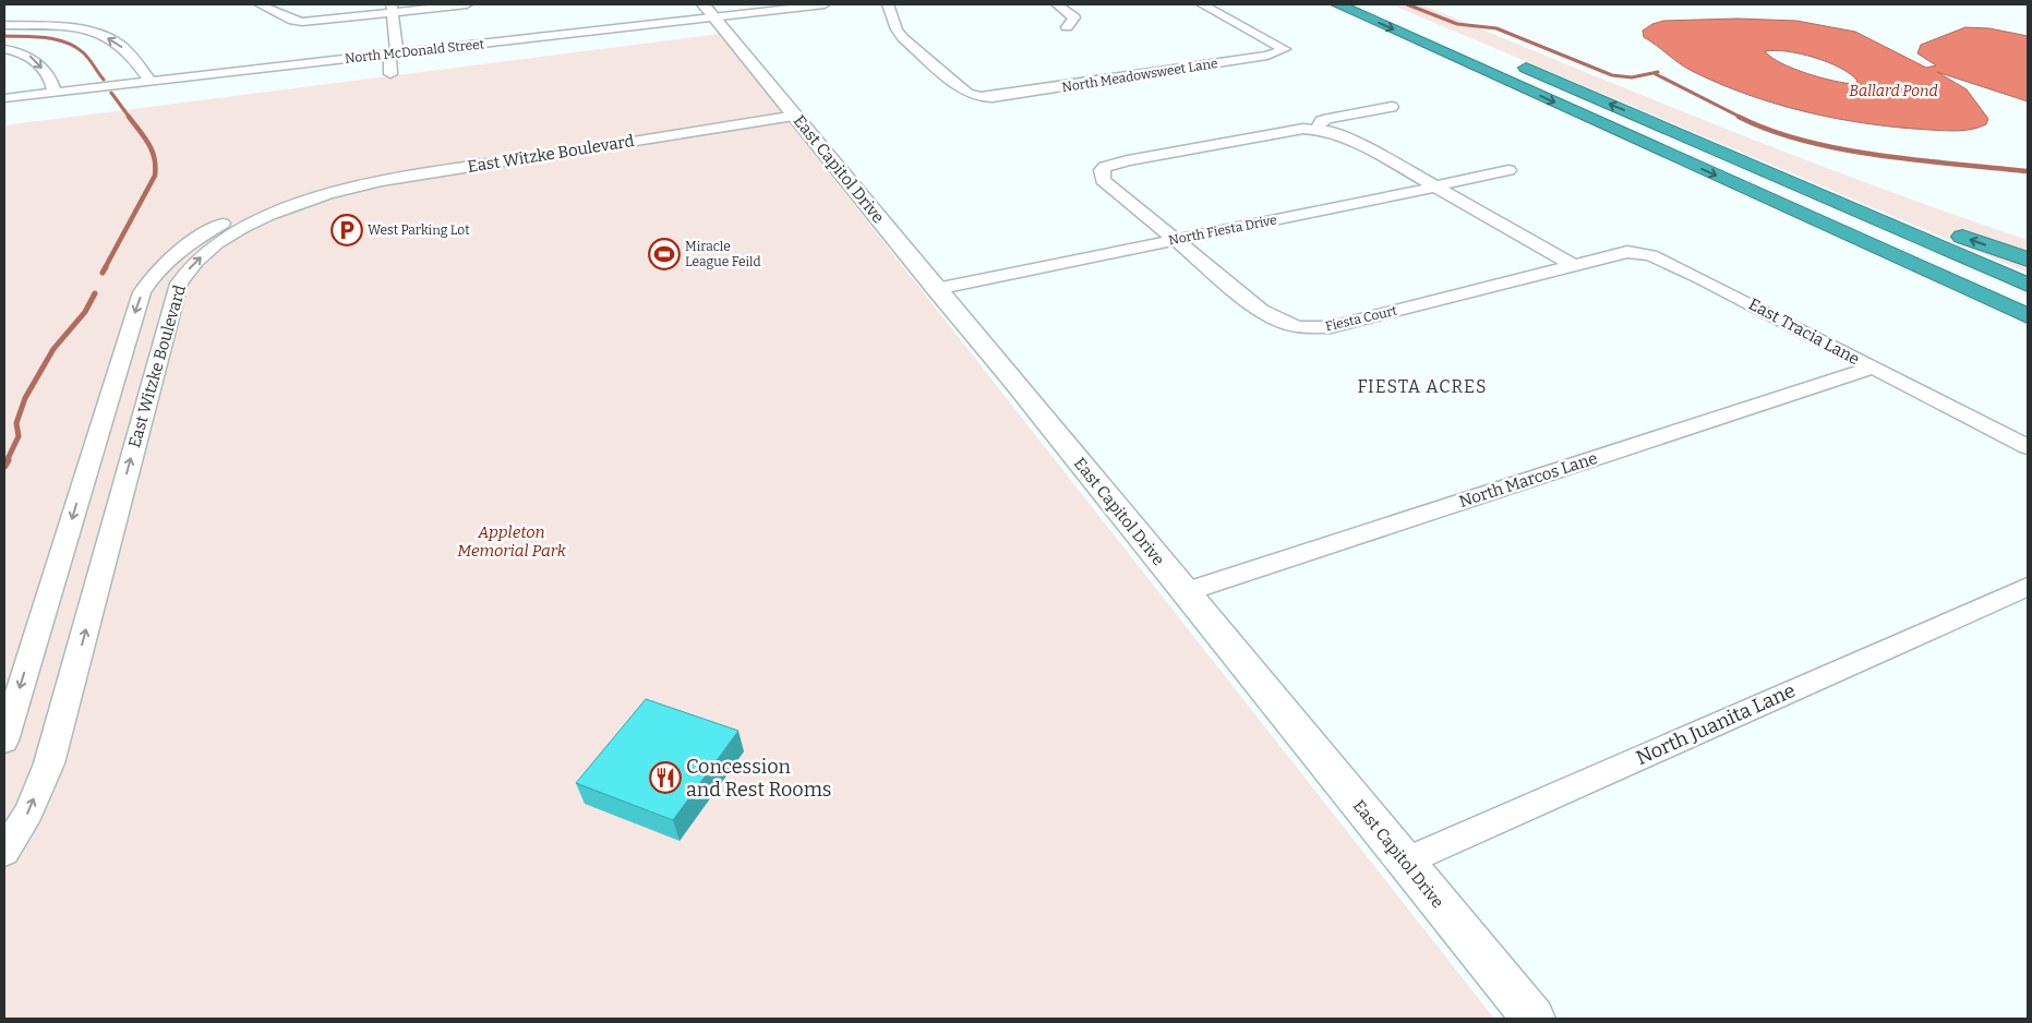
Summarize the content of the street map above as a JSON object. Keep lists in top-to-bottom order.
{
  "streets": {
    "street": [
      "North McDonald Street",
      "North Meadowsweet Lane",
      "East Witzke Boulevard",
      "East Capitol Drive",
      "North Fiesta Drive",
      "Fiesta Court",
      "East Tracia Lane",
      "North Marcos Lane",
      "North Juanita Lane"
    ]
  },
  "crossings": [
    ["North McDonald Street", "East Capitol Drive"],
    ["East Witzke Boulevard", "East Capitol Drive"],
    ["East Capitol Drive", "North Fiesta Drive"],
    ["East Capitol Drive", "North Marcos Lane"],
    ["East Capitol Drive", "North Juanita Lane"],
    ["North Fiesta Drive", "Fiesta Court"],
    ["Fiesta Court", "East Tracia Lane"],
    ["East Tracia Lane", "North Marcos Lane"]
  ],
  "districts": ["FIESTA ACRES"],
  "water": ["Ballard Pond"],
  "parks": ["Appleton Memorial Park"],
  "places": {
    "parking": ["West Parking Lot"],
    "sports": ["Miracle League Feild"],
    "restaurant": ["Concession and Rest Rooms"]
  }
}
